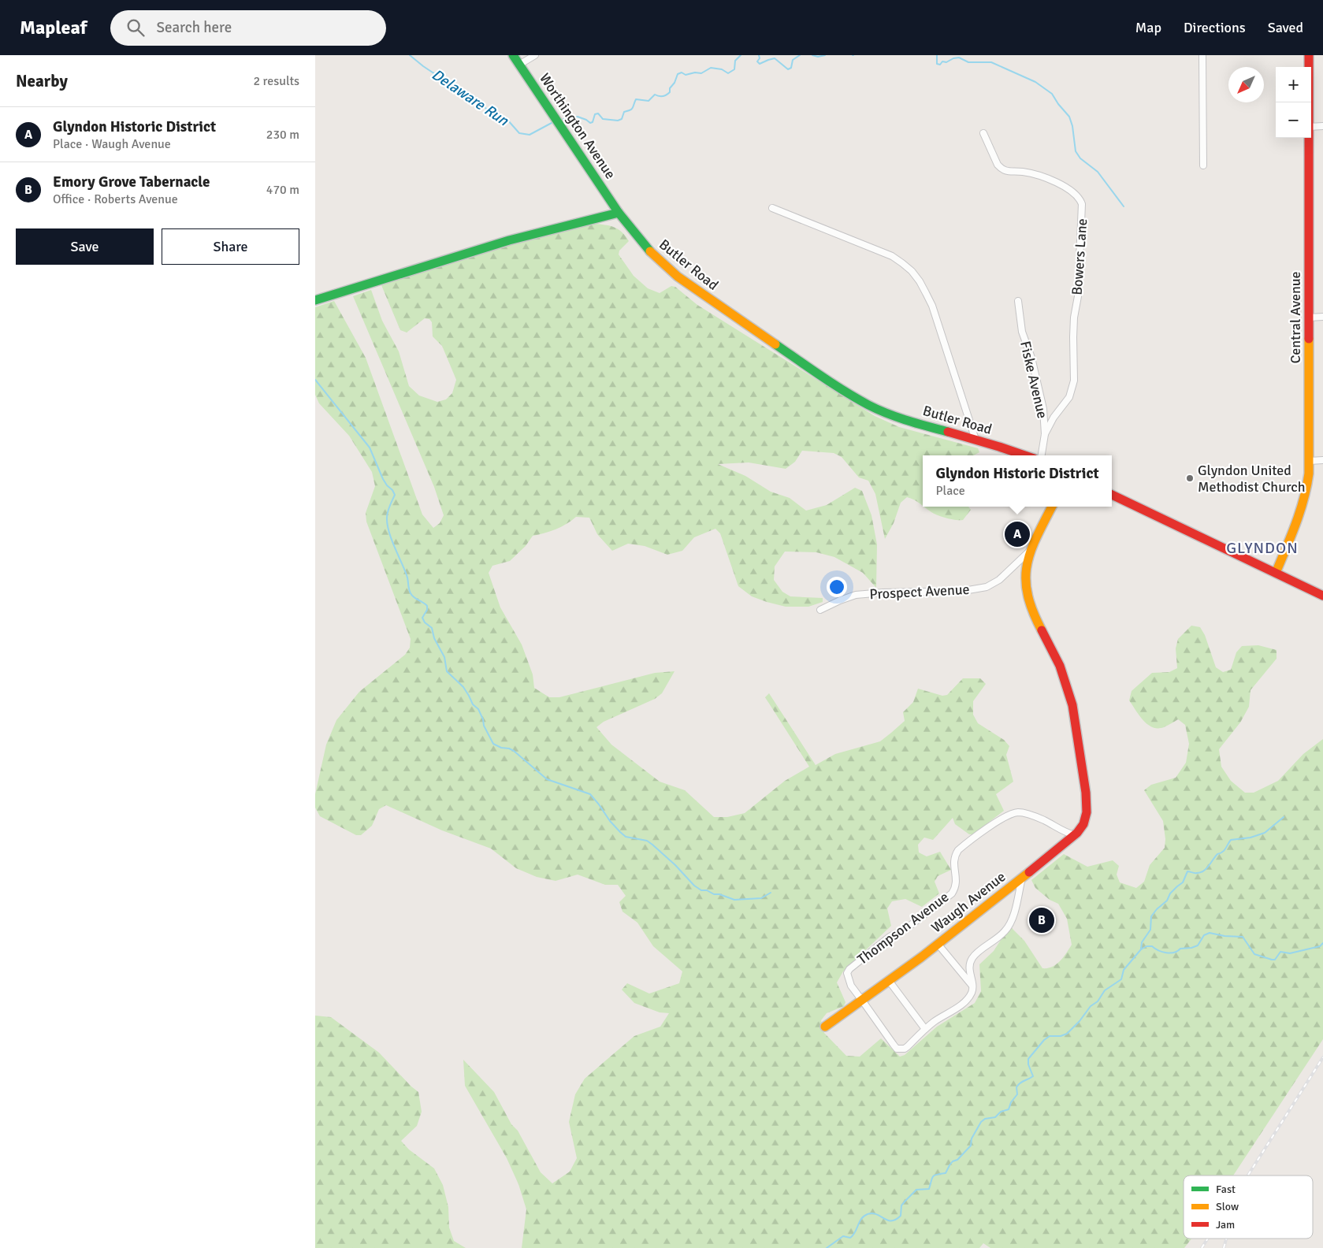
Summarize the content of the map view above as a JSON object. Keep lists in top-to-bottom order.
{
  "streets": {
    "main road": [
      "Worthington Avenue",
      "Butler Road",
      "Central Avenue",
      "Waugh Avenue"
    ],
    "street": [
      "Bowers Lane",
      "Fiske Avenue",
      "Prospect Avenue",
      "Thompson Avenue"
    ]
  },
  "crossings": [
    ["Worthington Avenue", "Butler Road"],
    ["Bowers Lane", "Fiske Avenue"],
    ["Prospect Avenue", "Waugh Avenue"],
    ["Waugh Avenue", "Thompson Avenue"]
  ],
  "districts": ["GLYNDON"],
  "water": ["Delaware Run"],
  "places": ["Glyndon United Methodist Church"],
  "legend": ["Fast", "Slow", "Jam"],
  "north": "bottom left",
  "page": {
    "header": "Mapleaf",
    "search": "Search here",
    "nav": ["Map", "Directions", "Saved"],
    "heading": ["Nearby", "2 results"],
    "map_buttons": ["+", "−"],
    "list": [
      {
        "mark": "A",
        "name": "Glyndon Historic District",
        "note": "Place · Waugh Avenue",
        "value": "230 m"
      },
      {
        "mark": "B",
        "name": "Emory Grove Tabernacle",
        "note": "Office · Roberts Avenue",
        "value": "470 m"
      }
    ],
    "buttons": ["Save", "Share"],
    "popup": ["Glyndon Historic District", "Place"],
    "pins": ["A", "B"]
  }
}
